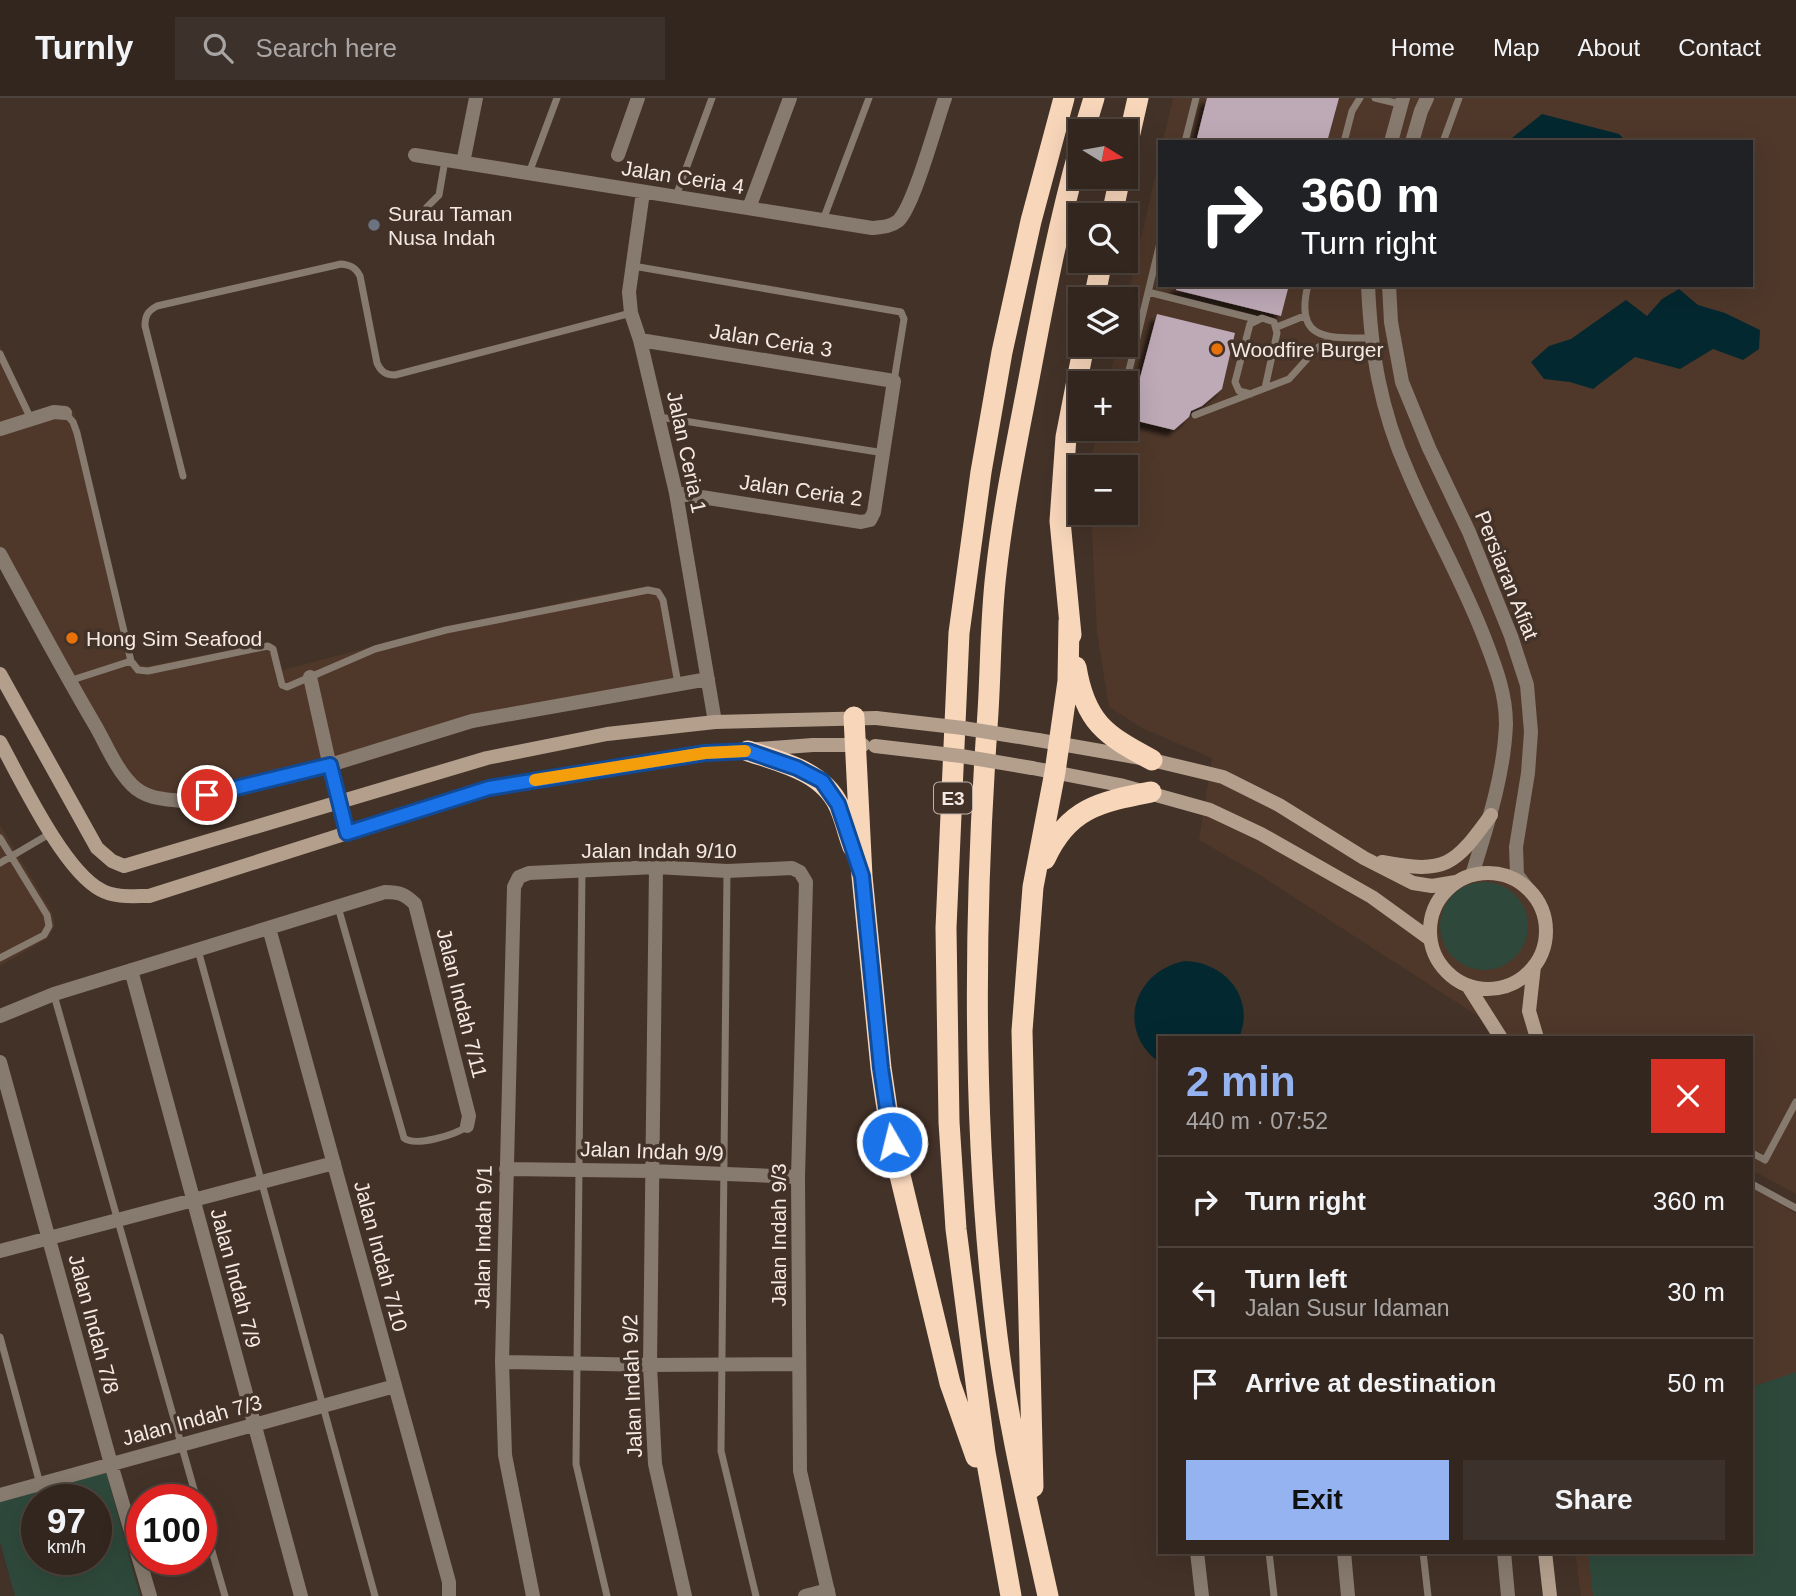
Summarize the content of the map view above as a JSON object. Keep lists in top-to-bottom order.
{
  "streets": {
    "highway": ["E3"],
    "street": [
      "Jalan Ceria 4",
      "Jalan Ceria 3",
      "Jalan Ceria 1",
      "Jalan Ceria 2",
      "Persiaran Afiat",
      "Jalan Indah 9/10",
      "Jalan Indah 7/11",
      "Jalan Indah 9/9",
      "Jalan Indah 9/3",
      "Jalan Indah 9/1",
      "Jalan Indah 7/10",
      "Jalan Indah 7/9",
      "Jalan Indah 7/8",
      "Jalan Indah 9/2",
      "Jalan Indah 7/3"
    ]
  },
  "crossings": [
    ["Jalan Ceria 4", "Jalan Ceria 1"],
    ["Jalan Ceria 3", "Jalan Ceria 1"],
    ["Jalan Ceria 1", "Jalan Ceria 2"],
    ["Jalan Indah 9/10", "Jalan Indah 9/3"],
    ["Jalan Indah 9/10", "Jalan Indah 9/1"],
    ["Jalan Indah 9/10", "Jalan Indah 9/2"],
    ["Jalan Indah 9/9", "Jalan Indah 9/3"],
    ["Jalan Indah 9/9", "Jalan Indah 9/1"],
    ["Jalan Indah 9/9", "Jalan Indah 9/2"],
    ["Jalan Indah 7/10", "Jalan Indah 7/3"],
    ["Jalan Indah 7/9", "Jalan Indah 7/3"],
    ["Jalan Indah 7/8", "Jalan Indah 7/3"]
  ],
  "places": ["Surau Taman Nusa Indah", "Woodfire Burger", "Hong Sim Seafood"],
  "north": "right",
  "page": {
    "header": "Turnly",
    "search": "Search here",
    "nav": [
      "Home",
      "Map",
      "About",
      "Contact"
    ],
    "map_buttons": ["+", "−"],
    "turn": ["360 m", "Turn right"],
    "heading": ["2 min", "440 m · 07:52"],
    "list": [
      {
        "name": "Turn right",
        "value": "360 m"
      },
      {
        "name": "Turn left",
        "note": "Jalan Susur Idaman",
        "value": "30 m"
      },
      {
        "name": "Arrive at destination",
        "value": "50 m"
      }
    ],
    "buttons": ["Exit", "Share"],
    "speed": "97 km/h",
    "limit": "100"
  }
}
